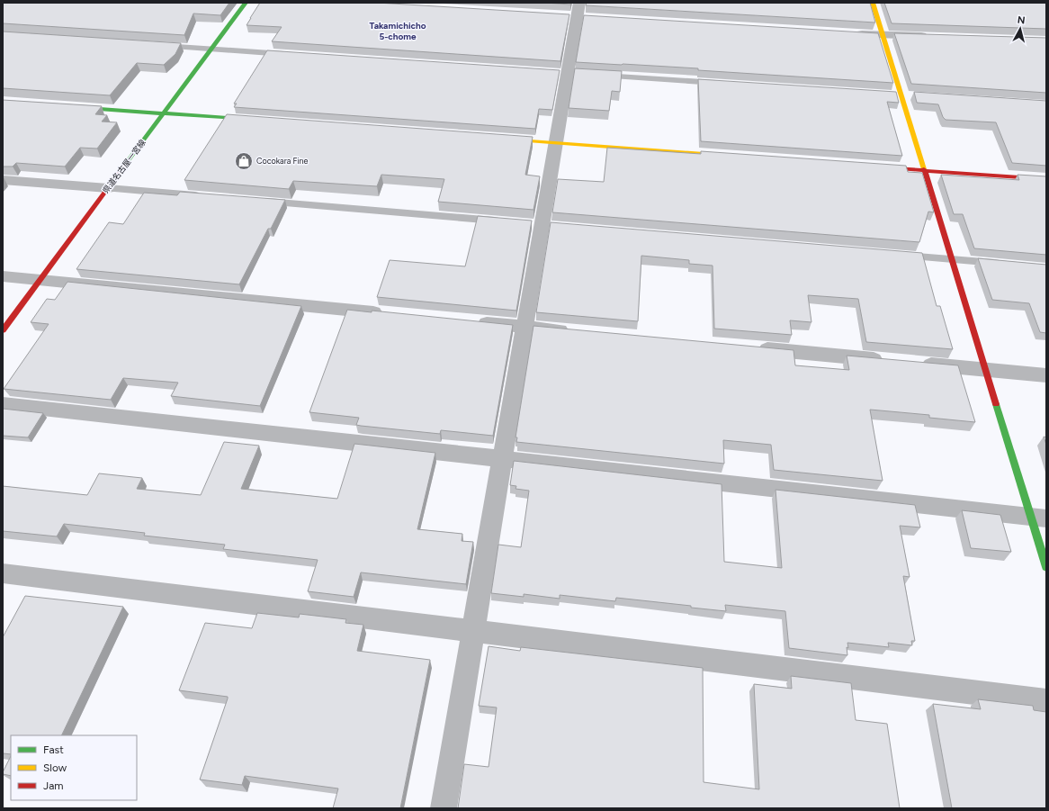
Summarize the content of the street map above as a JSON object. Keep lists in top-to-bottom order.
{
  "streets": {
    "street": ["県道名古屋一宮線"]
  },
  "districts": ["Takamichicho 5-chome"],
  "places": {
    "shop": ["Cocokara Fine"]
  },
  "legend": ["Fast", "Slow", "Jam"],
  "north": "top"
}
